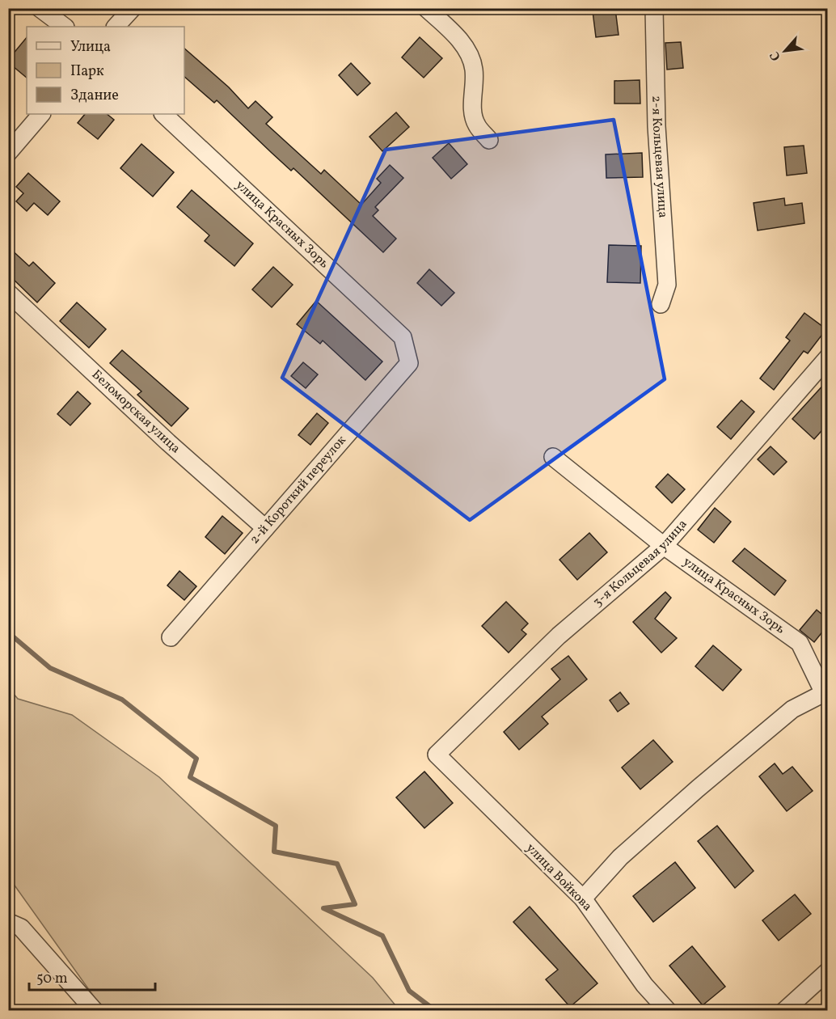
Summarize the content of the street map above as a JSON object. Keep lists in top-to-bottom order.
{
  "streets": {
    "street": [
      "2-я Кольцевая улица",
      "улица Красных Зорь",
      "Беломорская улица",
      "2-й Короткий переулок",
      "3-я Кольцевая улица",
      "улица Войкова"
    ]
  },
  "crossings": [
    ["улица Красных Зорь", "2-й Короткий переулок"],
    ["улица Красных Зорь", "3-я Кольцевая улица"],
    ["Беломорская улица", "2-й Короткий переулок"],
    ["3-я Кольцевая улица", "улица Войкова"]
  ],
  "legend": ["Улица", "Парк", "Здание"],
  "scale_bar": "50 m",
  "north": "bottom left"
}
